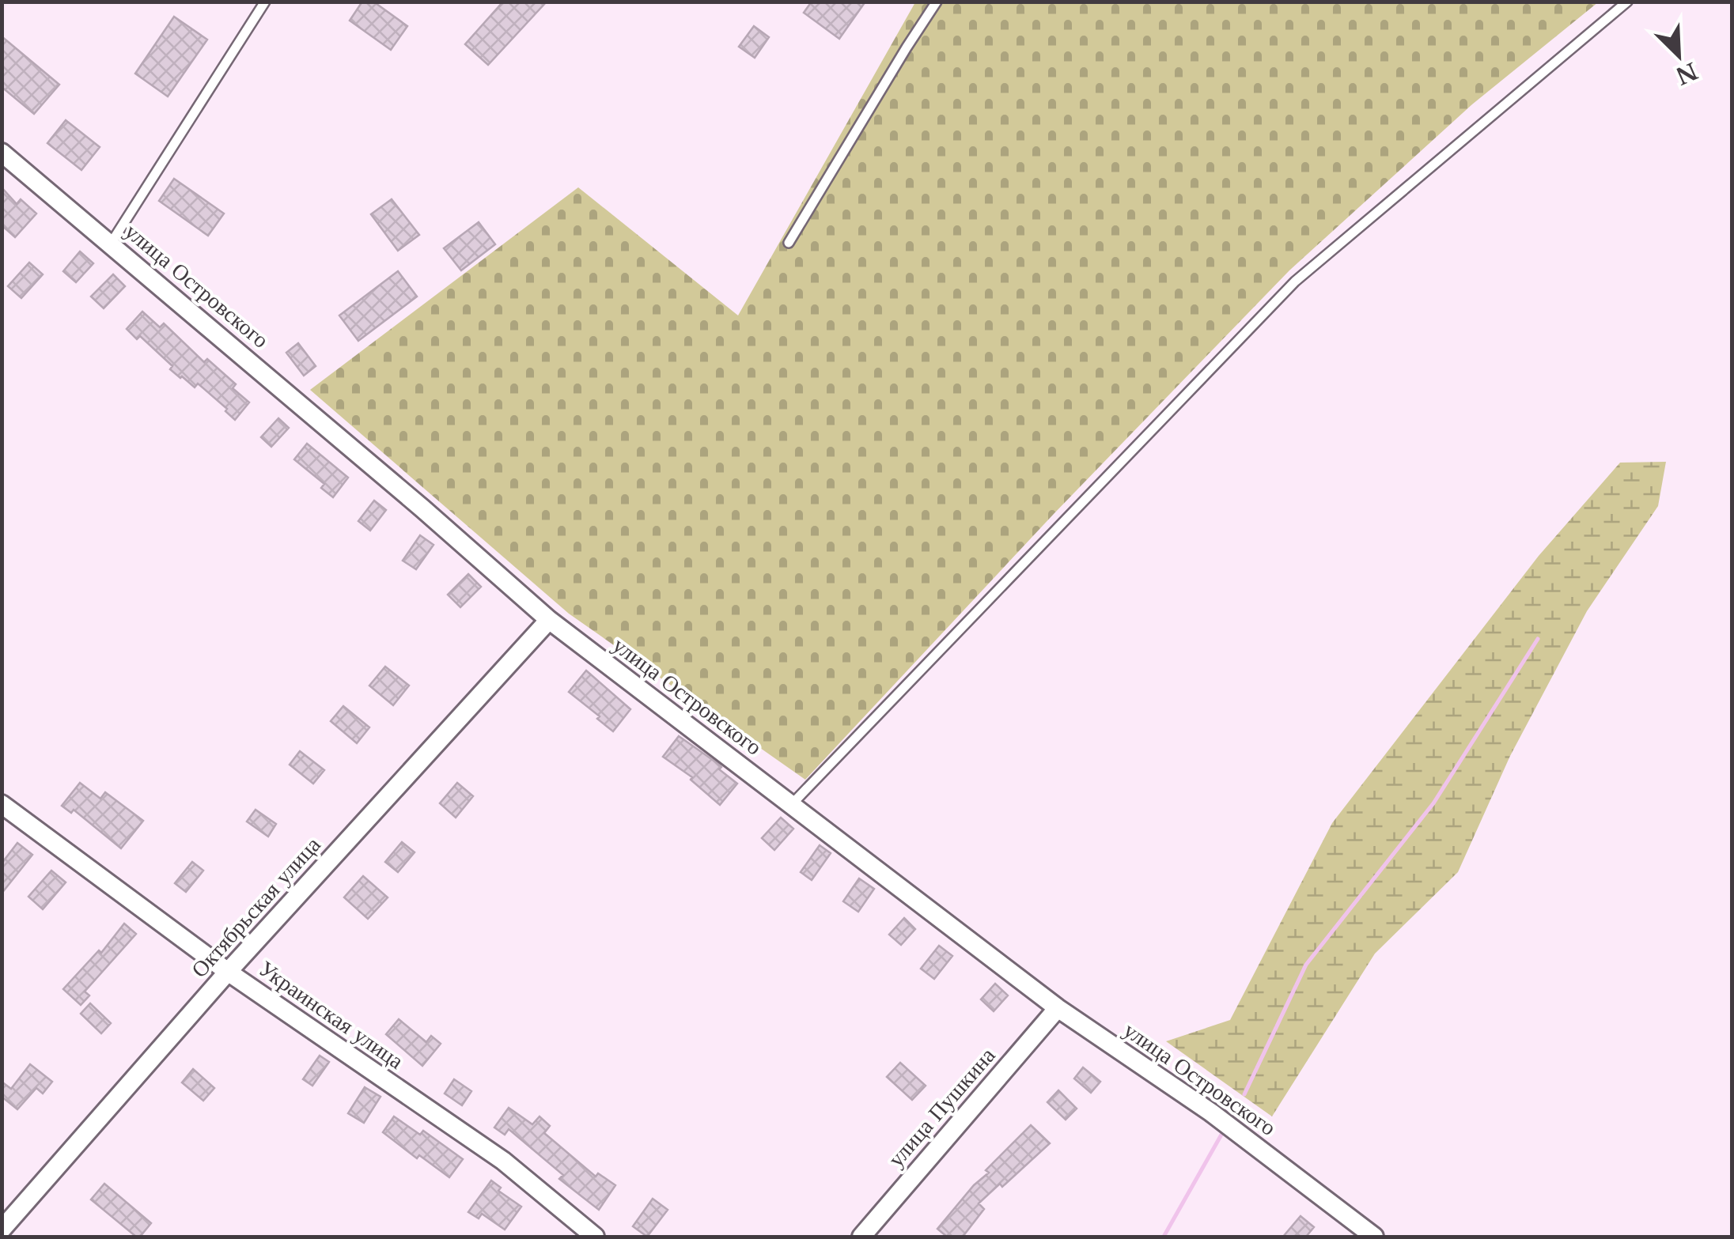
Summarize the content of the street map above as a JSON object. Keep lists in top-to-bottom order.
{
  "streets": {
    "street": [
      "улица Островского",
      "Октябрьская улица",
      "Украинская улица",
      "улица Пушкина"
    ]
  },
  "crossings": [
    ["улица Островского", "Октябрьская улица"],
    ["улица Островского", "улица Пушкина"],
    ["Октябрьская улица", "Украинская улица"]
  ],
  "north": "bottom right"
}
